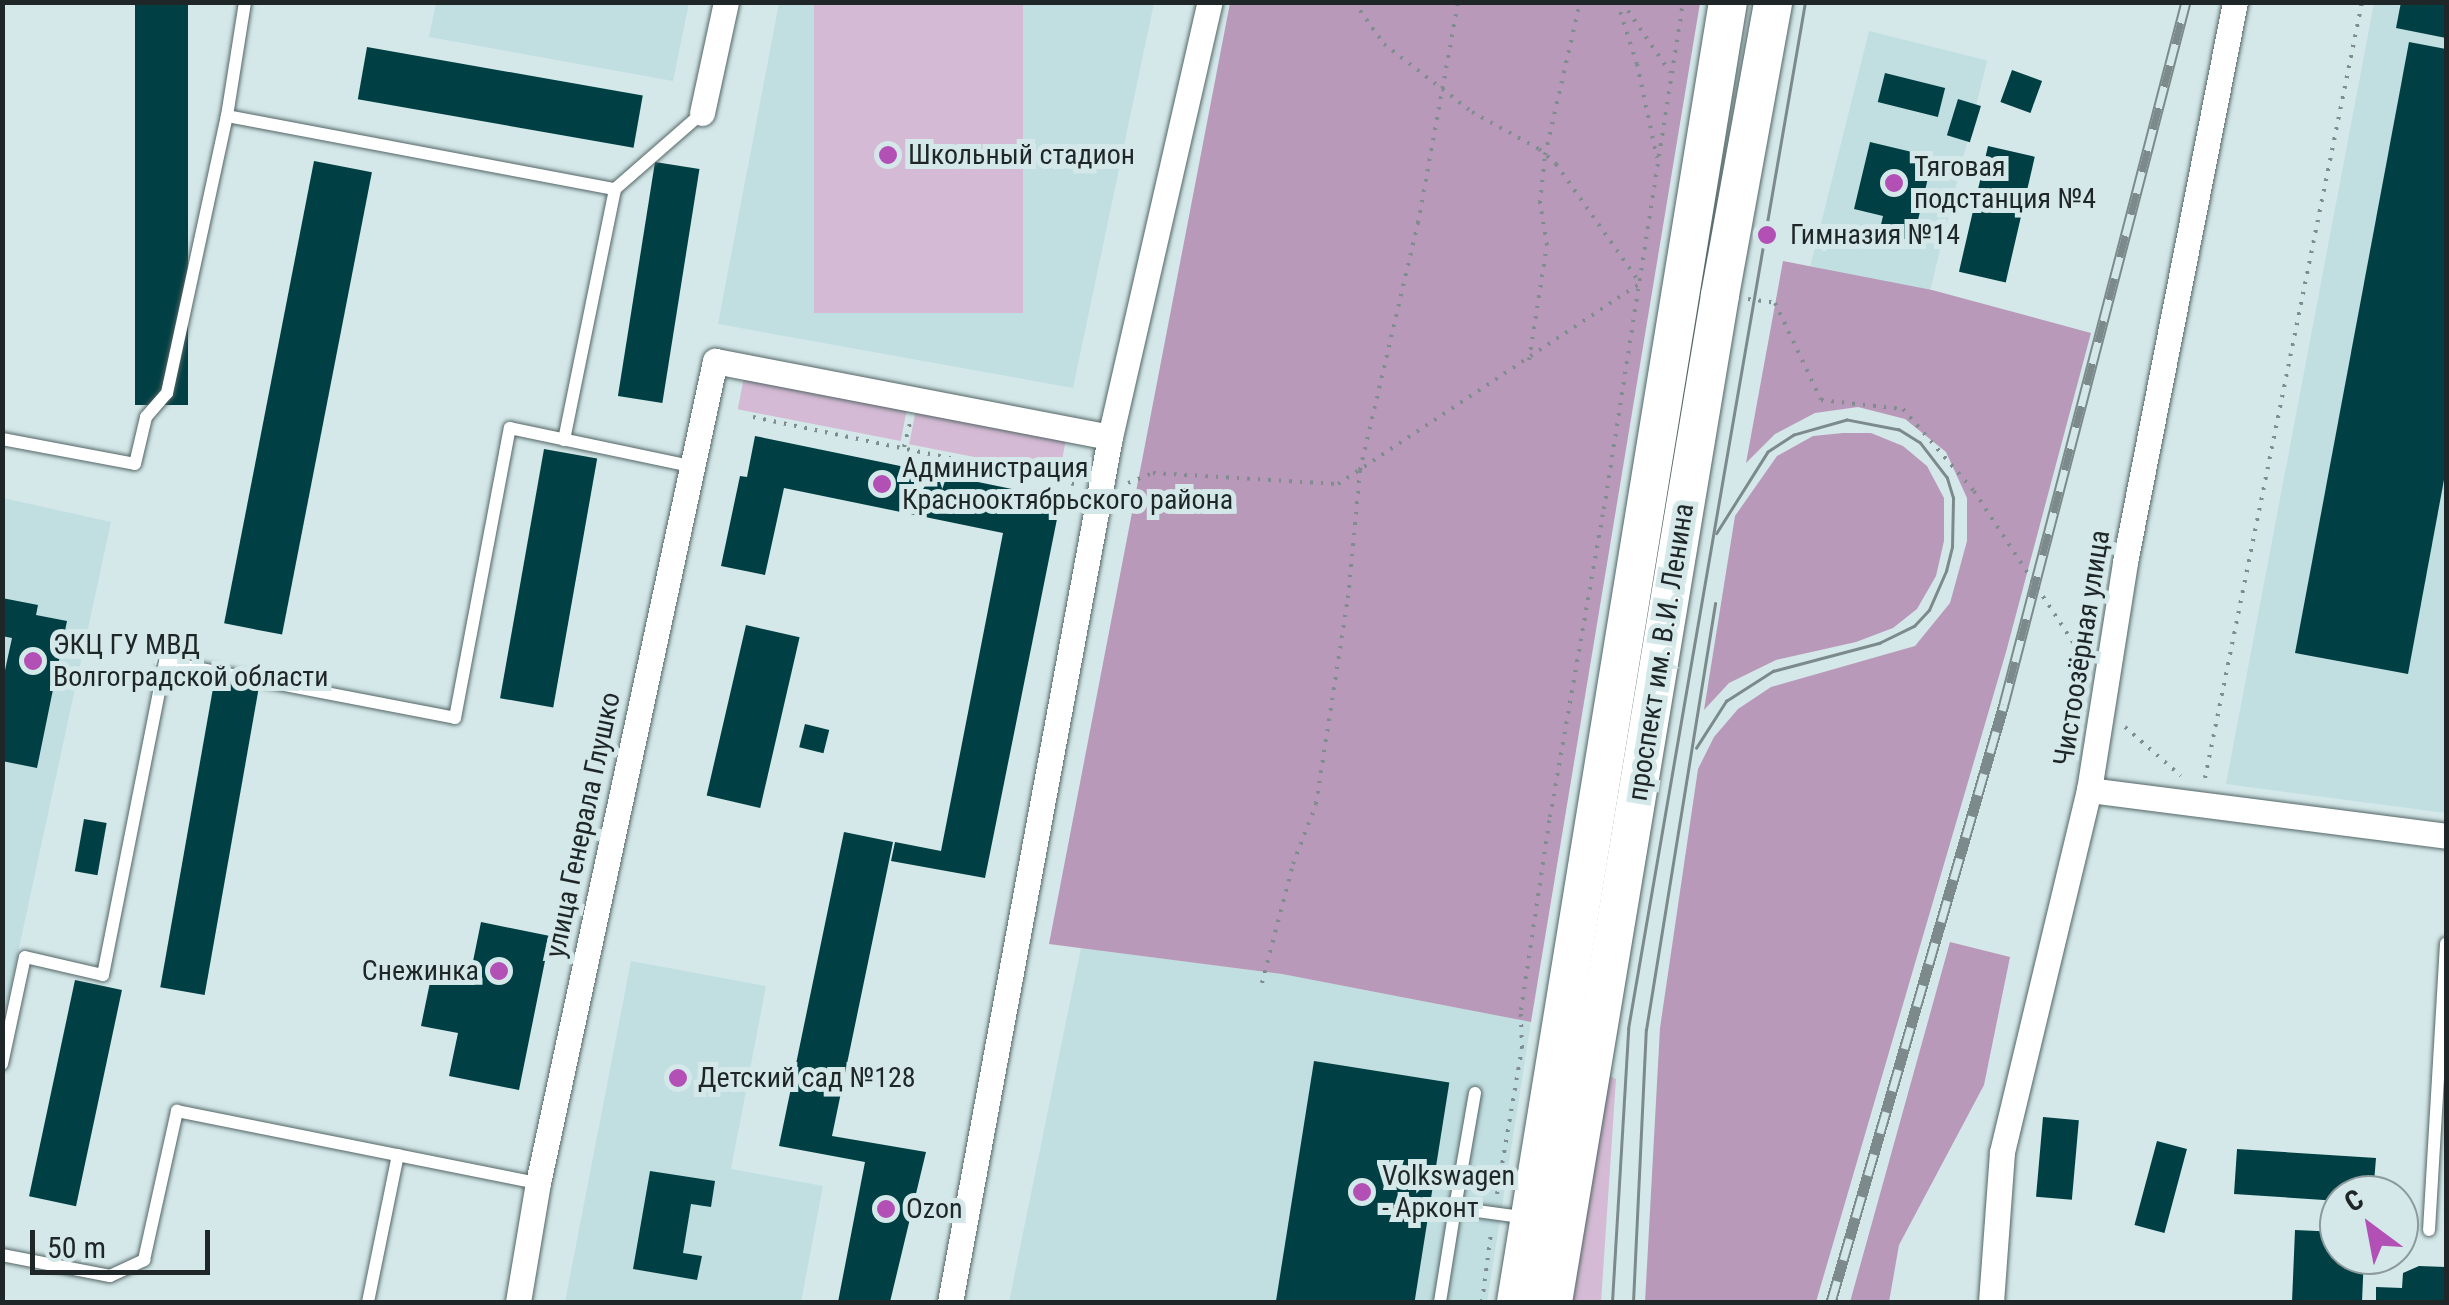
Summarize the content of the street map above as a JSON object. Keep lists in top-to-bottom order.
{
  "streets": {
    "main road": ["проспект им. В.И. Ленина"],
    "street": ["Чистоозёрная улица", "улица Генерала Глушко"]
  },
  "places": [
    "Школьный стадион",
    "Тяговая подстанция №4",
    "Гимназия №14",
    "Администрация Краснооктябрьского района",
    "ЭКЦ ГУ МВД Волгоградской области",
    "Снежинка",
    "Детский сад №128",
    "Volkswagen - Арконт",
    "Ozon"
  ],
  "scale_bar": "50 m",
  "north": "top left"
}
